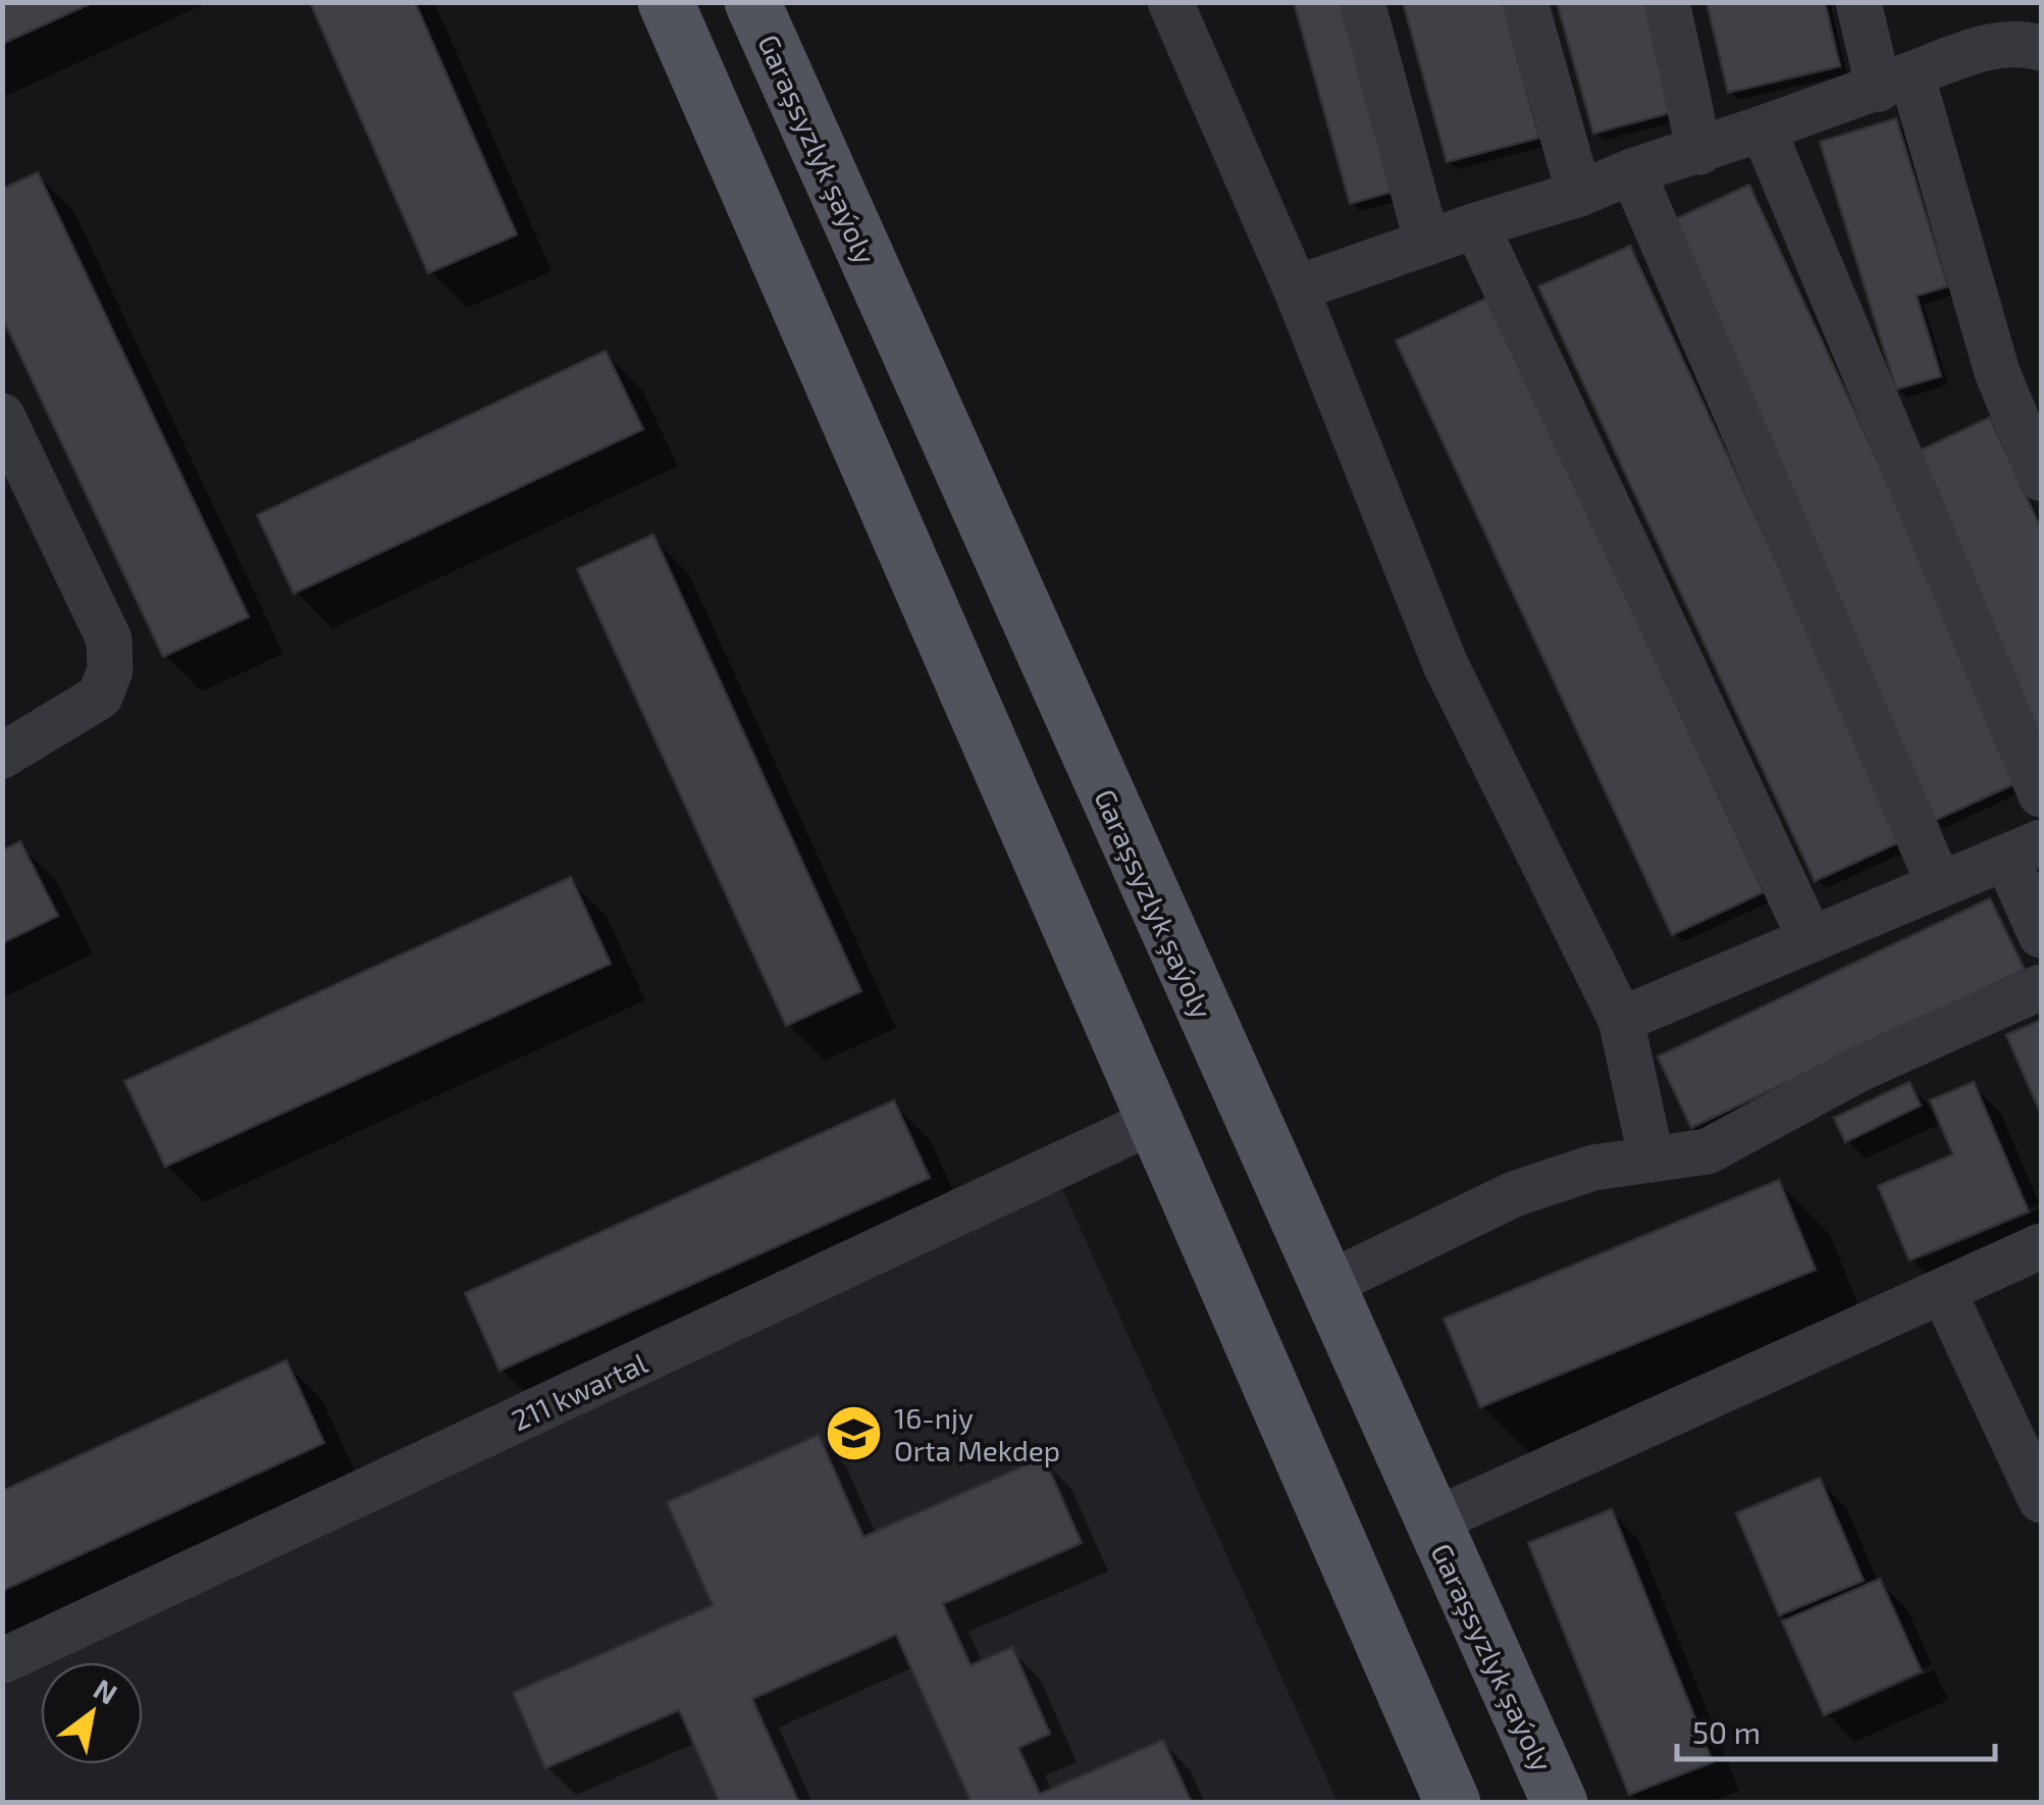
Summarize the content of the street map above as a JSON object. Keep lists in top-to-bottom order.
{
  "streets": {
    "main road": ["Garaşsyzlyk şaýoly"],
    "street": ["211 kwartal"]
  },
  "places": {
    "school or university": ["16-njy Orta Mekdep"]
  },
  "scale_bar": "50 m",
  "north": "top right"
}
